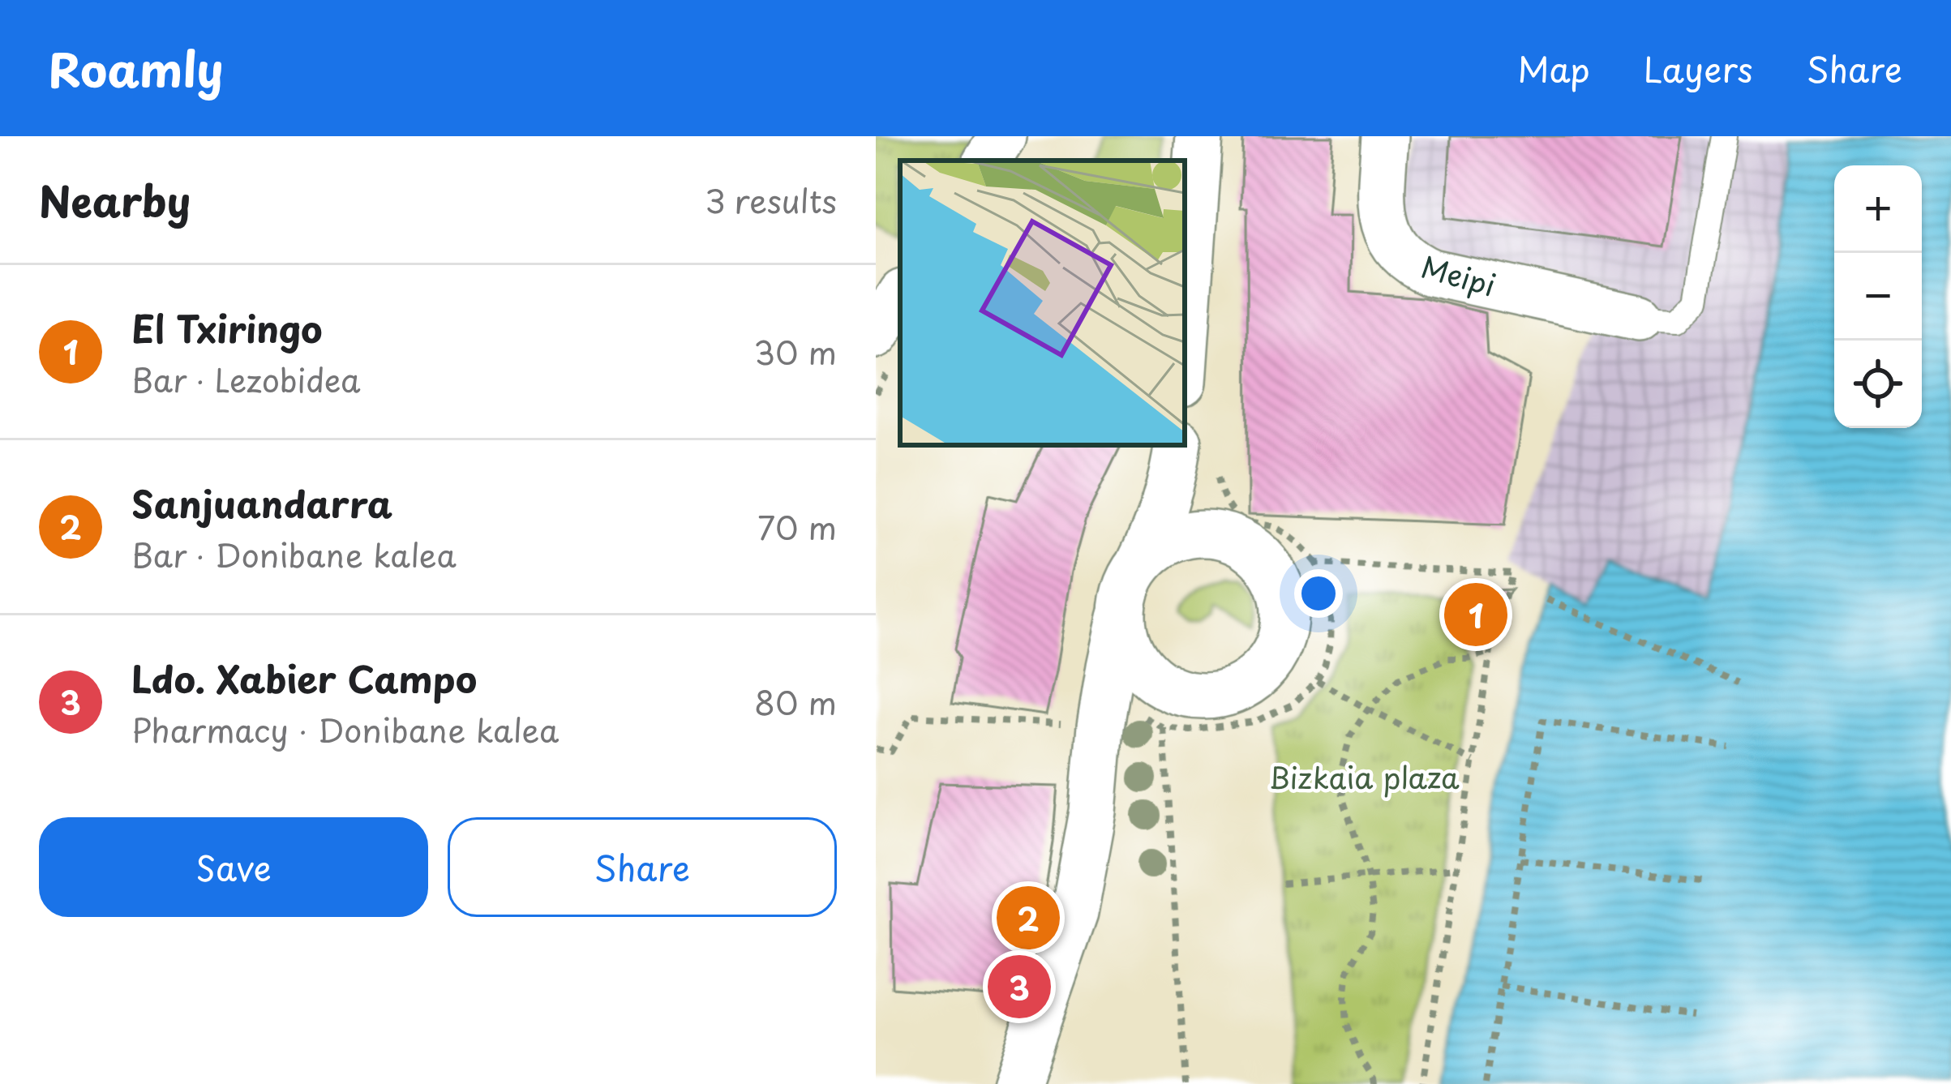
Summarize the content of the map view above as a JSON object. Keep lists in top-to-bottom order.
{
  "streets": {
    "street": ["Meipi"]
  },
  "parks": ["Bizkaia plaza"],
  "page": {
    "header": "Roamly",
    "nav": ["Map", "Layers", "Share"],
    "heading": ["Nearby", "3 results"],
    "map_buttons": ["+", "−"],
    "list": [
      {
        "mark": "1",
        "name": "El Txiringo",
        "note": "Bar · Lezobidea",
        "value": "30 m"
      },
      {
        "mark": "2",
        "name": "Sanjuandarra",
        "note": "Bar · Donibane kalea",
        "value": "70 m"
      },
      {
        "mark": "3",
        "name": "Ldo. Xabier Campo",
        "note": "Pharmacy · Donibane kalea",
        "value": "80 m"
      }
    ],
    "pins": ["1", "2", "3"],
    "buttons": ["Save", "Share"]
  }
}
